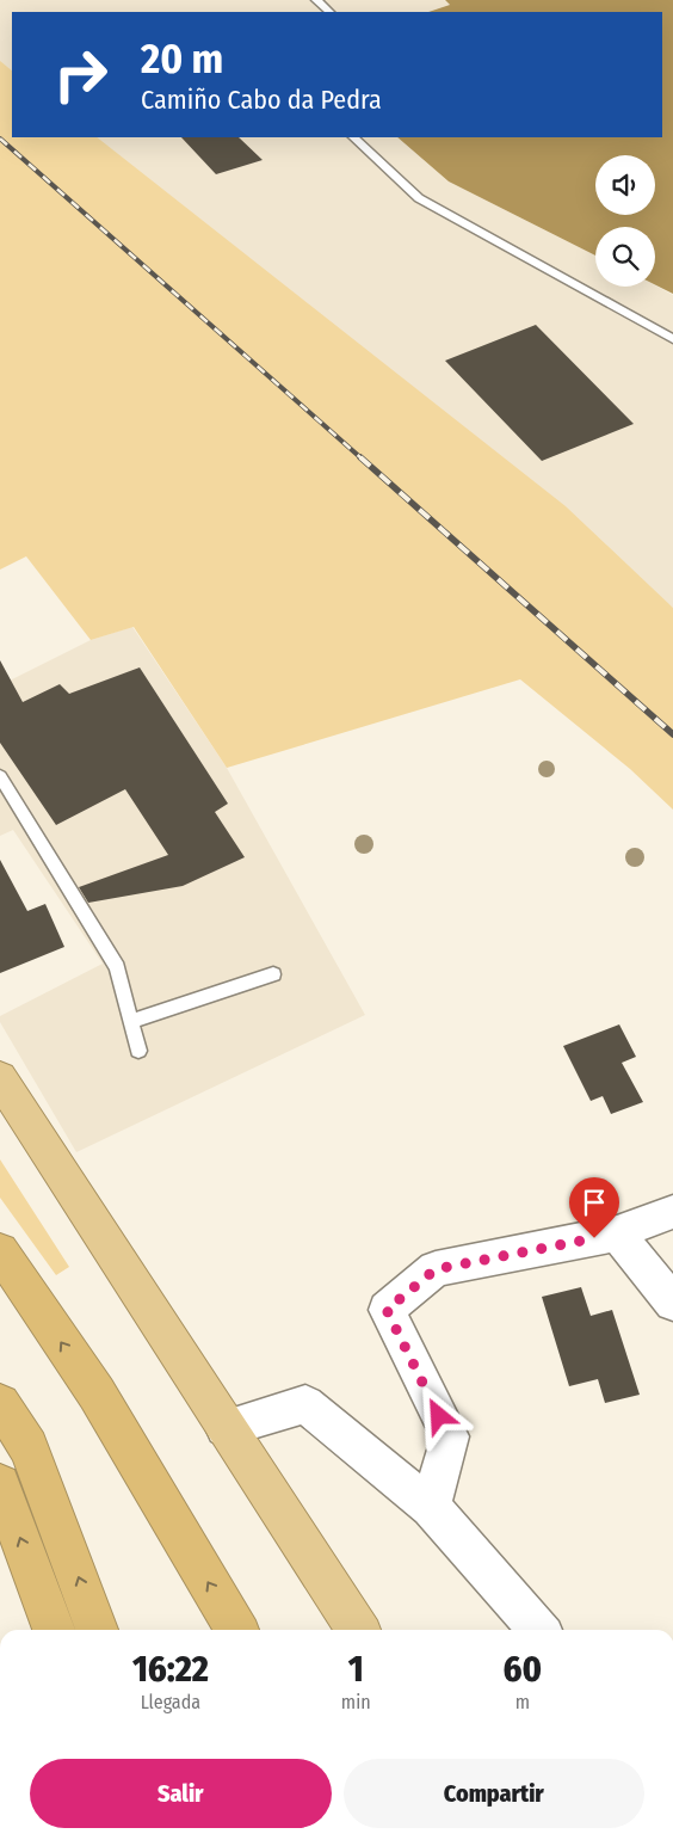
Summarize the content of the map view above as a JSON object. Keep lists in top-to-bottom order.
{
  "page": {
    "turn": ["20 m", "Camiño Cabo da Pedra"],
    "eta": [
      "16:22",
      "Llegada",
      "1",
      "min",
      "60",
      "m"
    ],
    "buttons": ["Salir", "Compartir"]
  }
}
